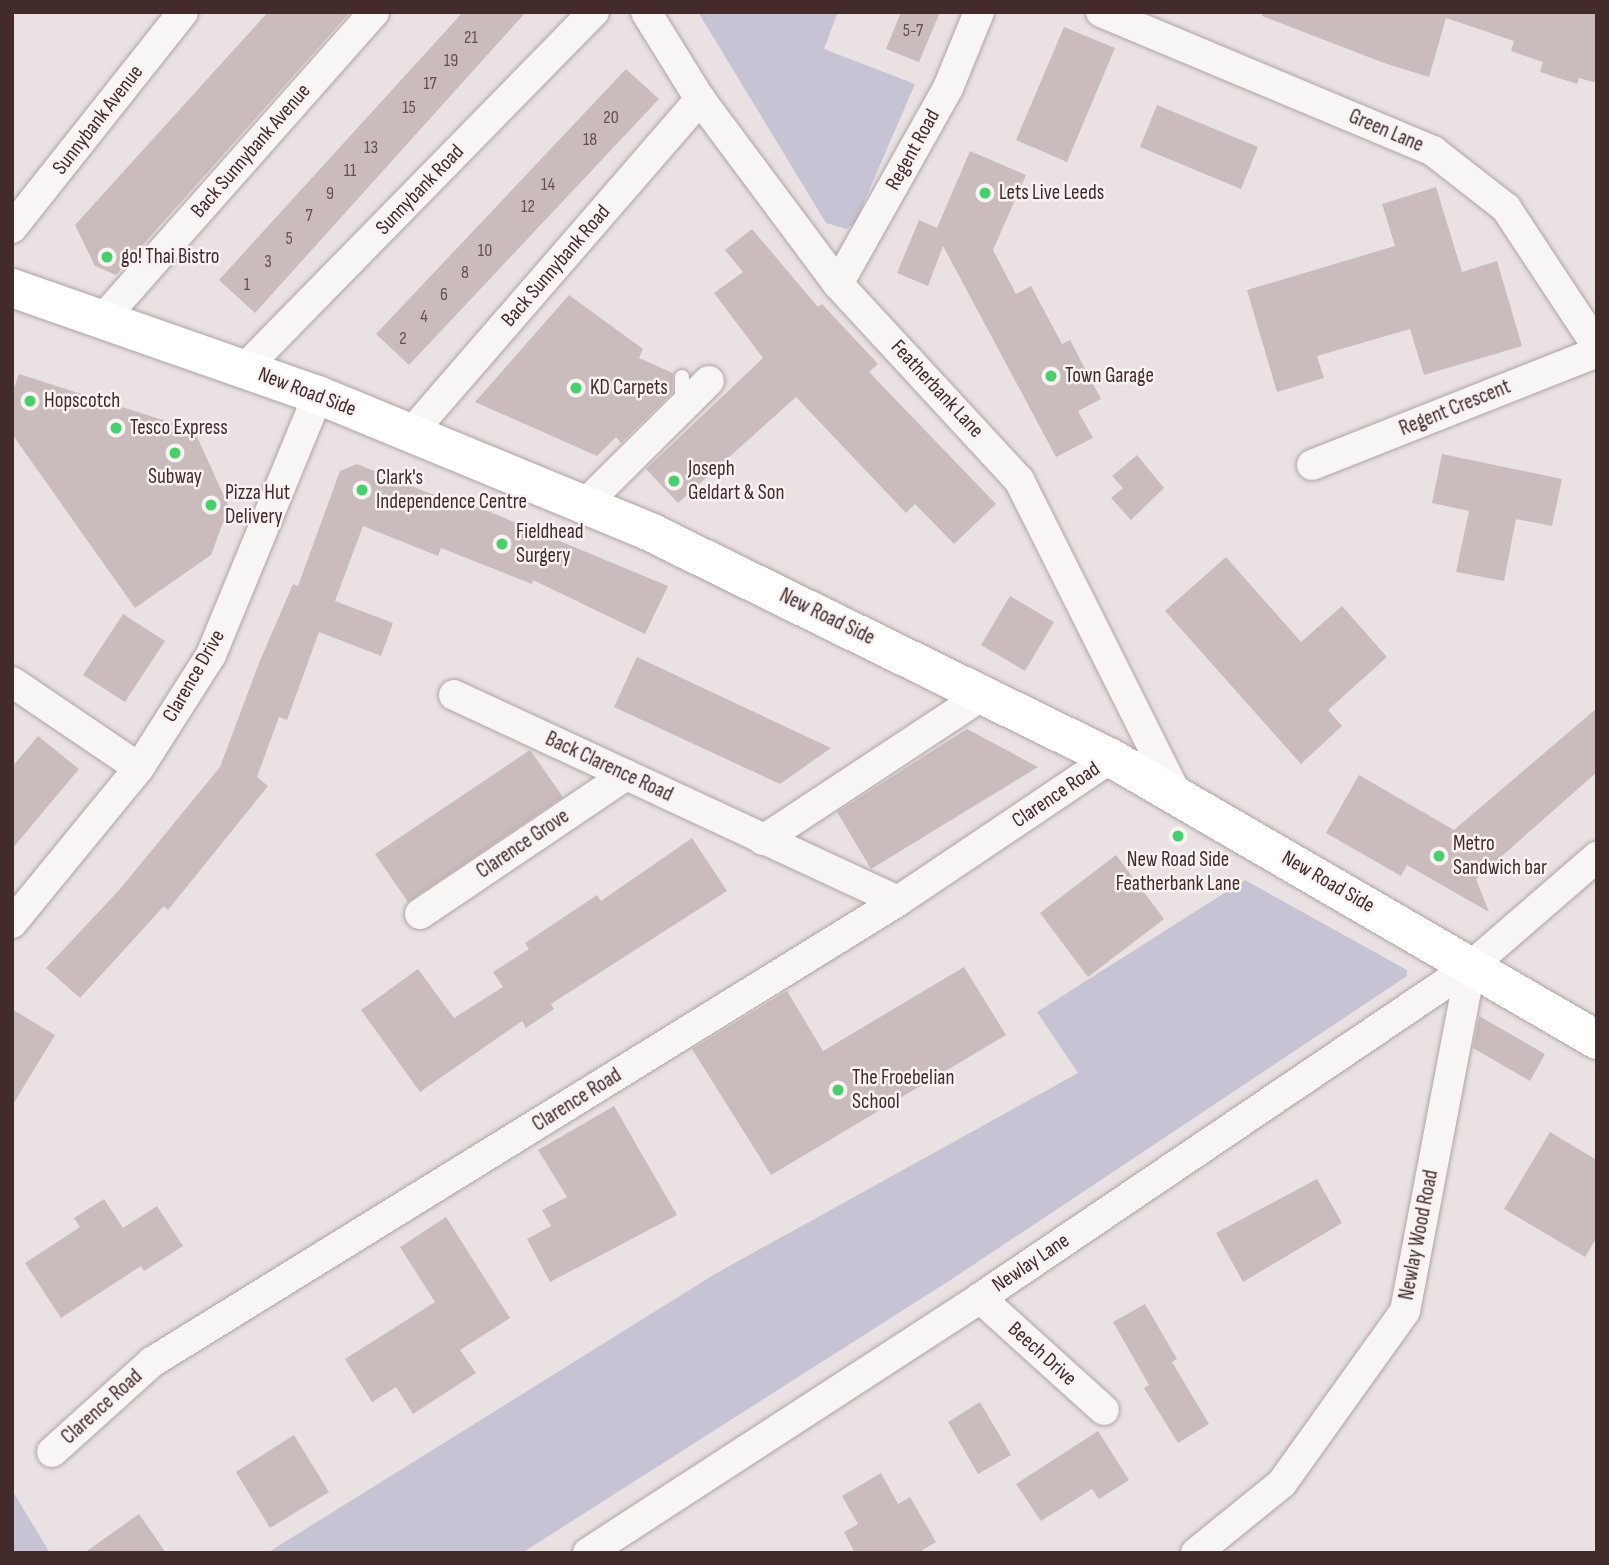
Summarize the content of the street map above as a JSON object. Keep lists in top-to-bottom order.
{
  "streets": {
    "main road": ["New Road Side"],
    "street": [
      "Sunnybank Avenue",
      "Green Lane",
      "Regent Road",
      "Back Sunnybank Avenue",
      "Sunnybank Road",
      "Back Sunnybank Road",
      "Featherbank Lane",
      "Regent Crescent",
      "Clarence Drive",
      "Back Clarence Road",
      "Clarence Road",
      "Clarence Grove",
      "Newlay Wood Road",
      "Newlay Lane",
      "Beech Drive"
    ]
  },
  "crossings": [
    ["Regent Road", "Featherbank Lane"],
    ["Back Sunnybank Avenue", "New Road Side"],
    ["Sunnybank Road", "New Road Side"],
    ["Back Sunnybank Road", "Featherbank Lane"],
    ["Back Sunnybank Road", "New Road Side"],
    ["Featherbank Lane", "New Road Side"],
    ["New Road Side", "Clarence Drive"],
    ["New Road Side", "Clarence Road"],
    ["New Road Side", "Newlay Wood Road"],
    ["New Road Side", "Newlay Lane"],
    ["Back Clarence Road", "Clarence Road"],
    ["Back Clarence Road", "Clarence Grove"],
    ["Newlay Wood Road", "Newlay Lane"],
    ["Newlay Lane", "Beech Drive"]
  ],
  "places": [
    "Lets Live Leeds",
    "go! Thai Bistro",
    "Town Garage",
    "KD Carpets",
    "Hopscotch",
    "Tesco Express",
    "Subway",
    "Joseph Geldart & Son",
    "Clark's Independence Centre",
    "Pizza Hut Delivery",
    "Fieldhead Surgery",
    "New Road Side Featherbank Lane",
    "Metro Sandwich bar",
    "The Froebelian School"
  ],
  "house_numbers": [
    "5-7",
    "21",
    "19",
    "17",
    "15",
    "20",
    "18",
    "13",
    "11",
    "14",
    "9",
    "12",
    "7",
    "5",
    "10",
    "3",
    "8",
    "1",
    "6",
    "4",
    "2"
  ]
}
